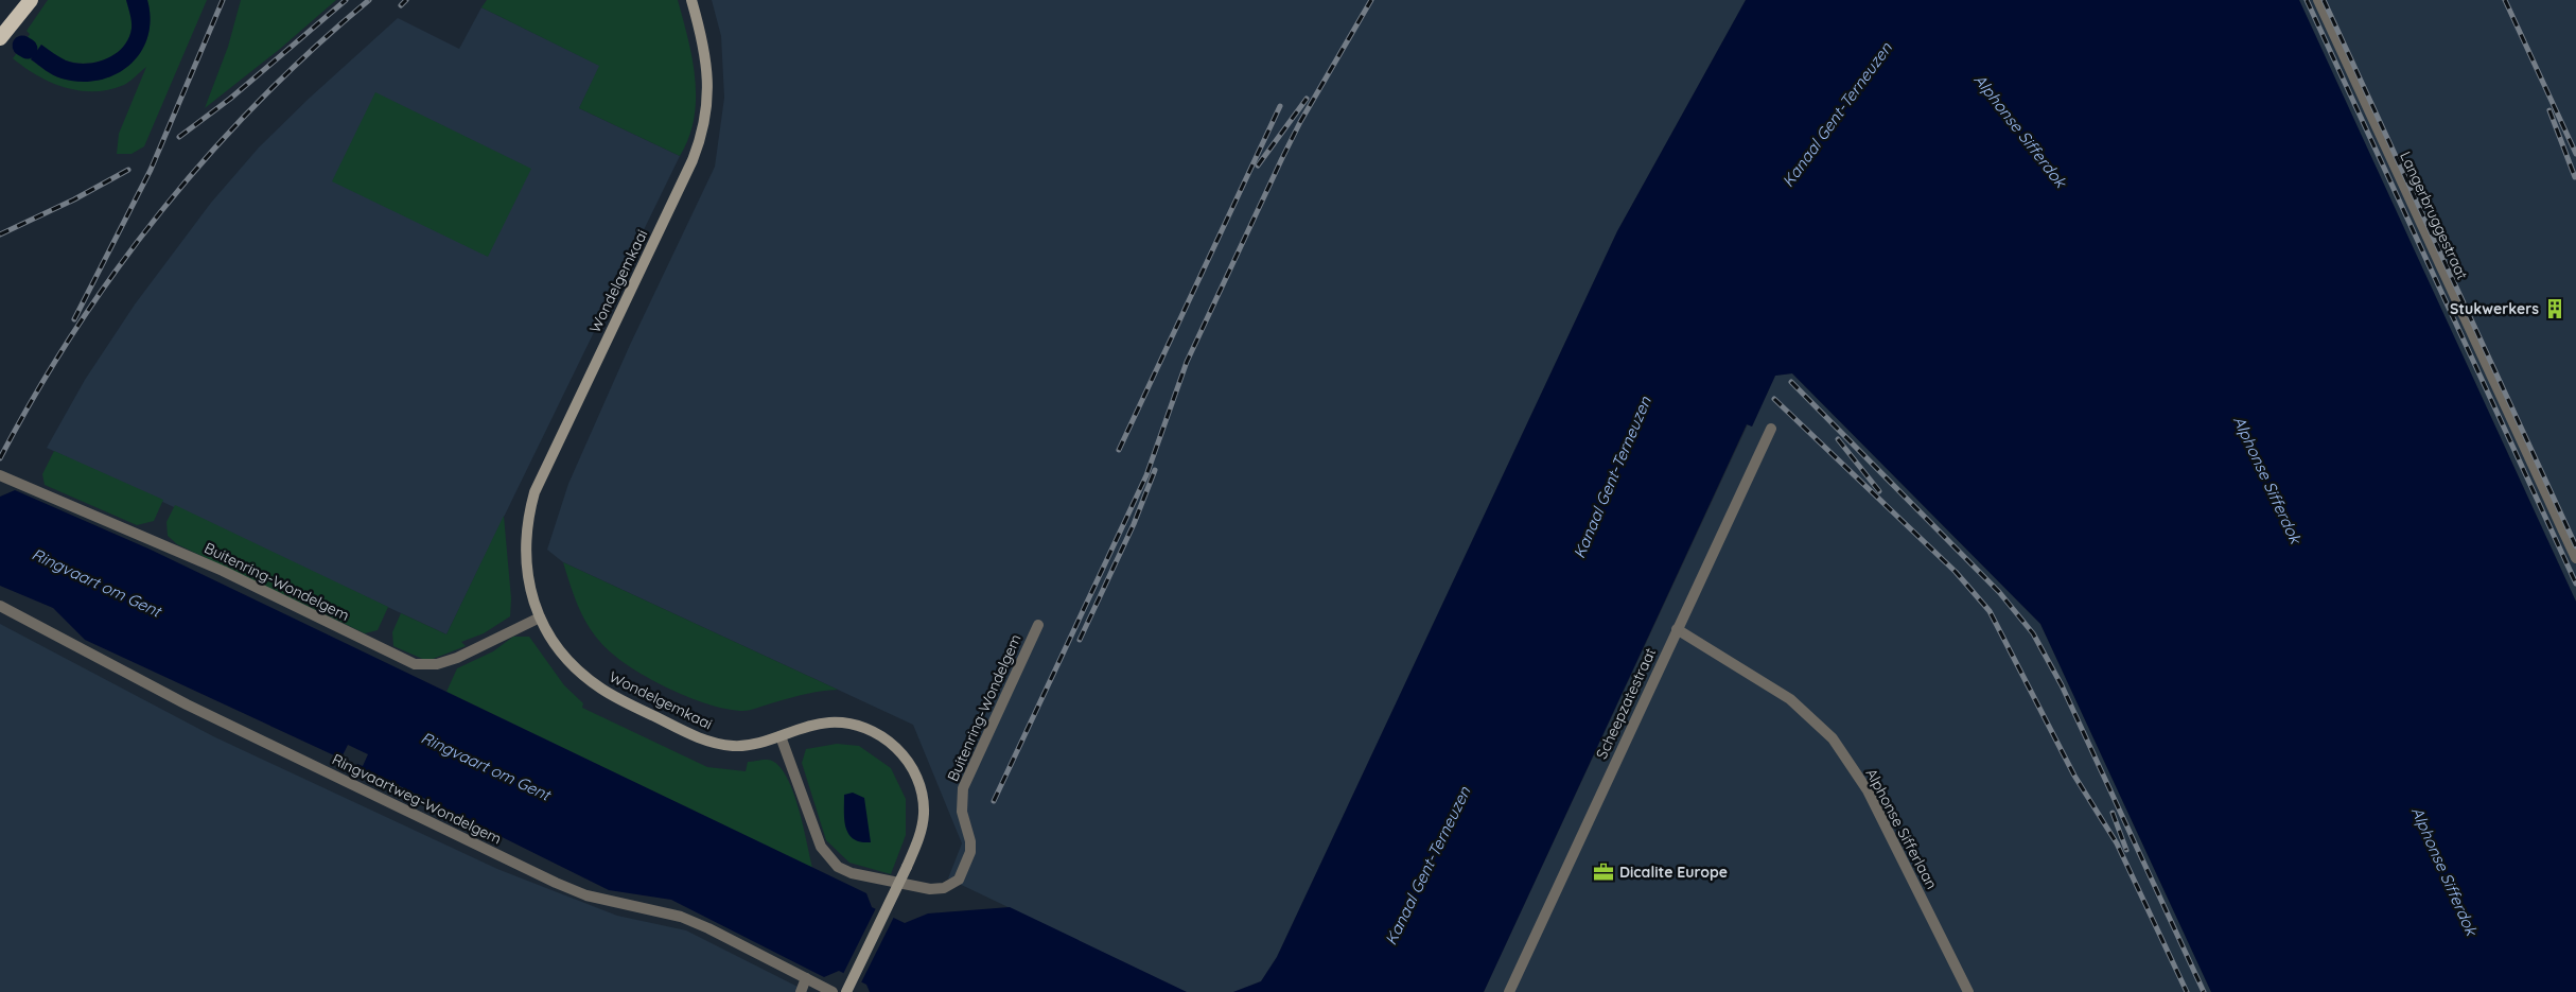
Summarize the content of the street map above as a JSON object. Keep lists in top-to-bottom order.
{
  "streets": {
    "main road": ["Wondelgemkaai"],
    "street": [
      "Langerbruggestraat",
      "Buitenring-Wondelgem",
      "Scheepzatestraat",
      "Ringvaartweg-Wondelgem",
      "Alphonse Sifferlaan"
    ]
  },
  "crossings": [
    ["Wondelgemkaai", "Buitenring-Wondelgem"],
    ["Scheepzatestraat", "Alphonse Sifferlaan"]
  ],
  "water": ["Kanaal Gent-Terneuzen", "Alphonse Sifferdok", "Ringvaart om Gent"],
  "places": {
    "building": ["Stukwerkers"],
    "office": ["Dicalite Europe"]
  }
}
